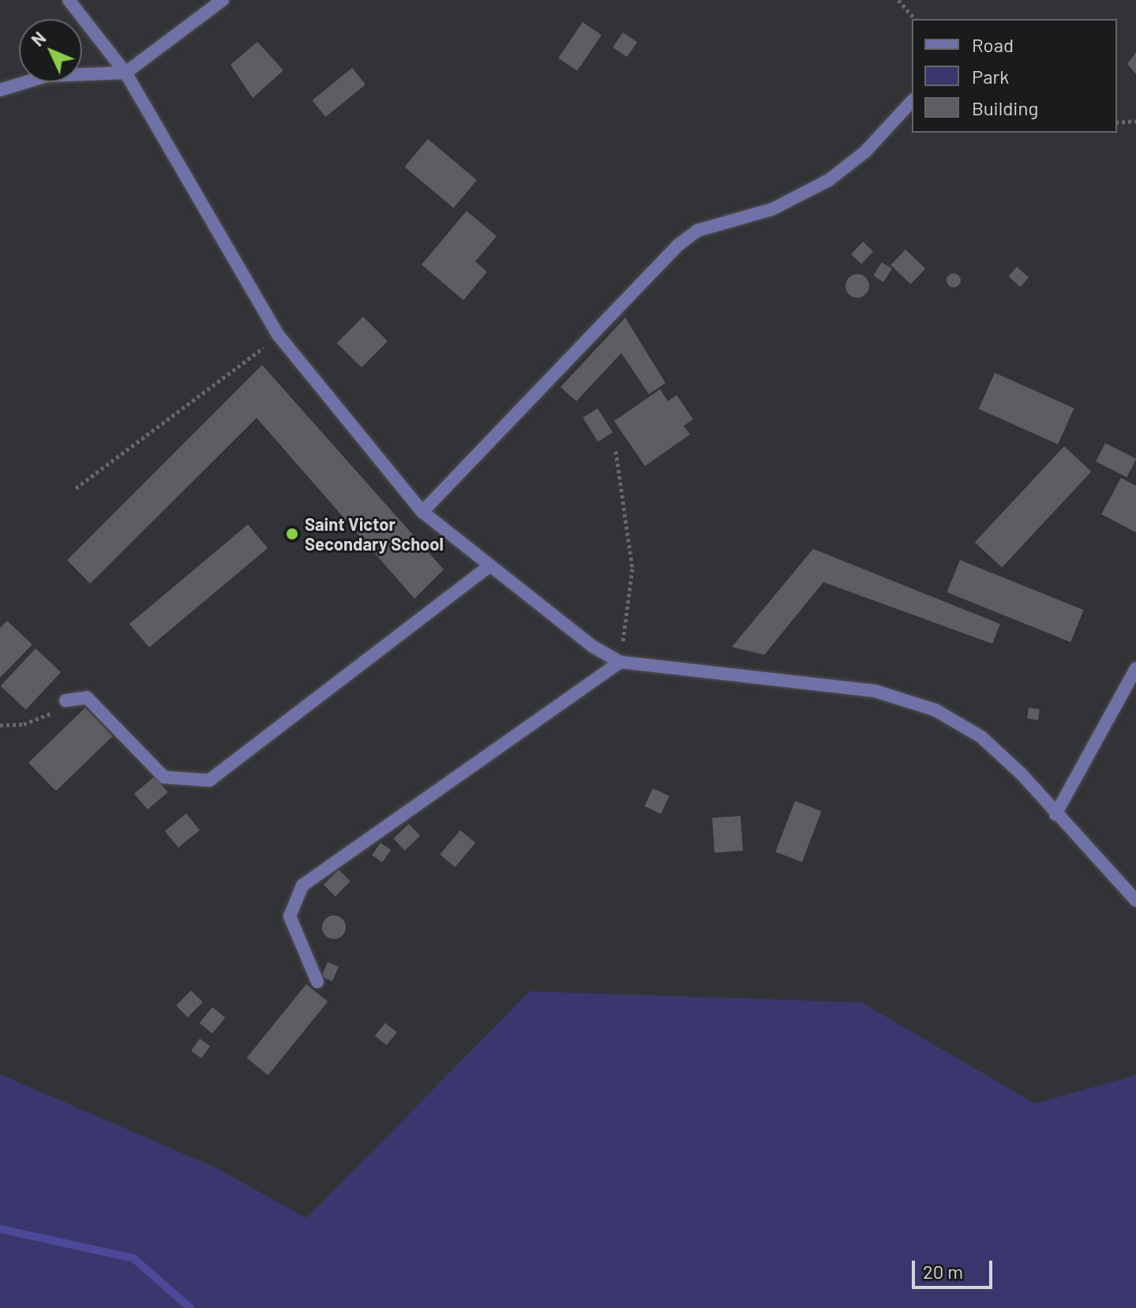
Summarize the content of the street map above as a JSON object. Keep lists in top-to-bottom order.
{
  "places": ["Saint Victor Secondary School"],
  "legend": ["Road", "Park", "Building"],
  "scale_bar": "20 m",
  "north": "top left"
}
